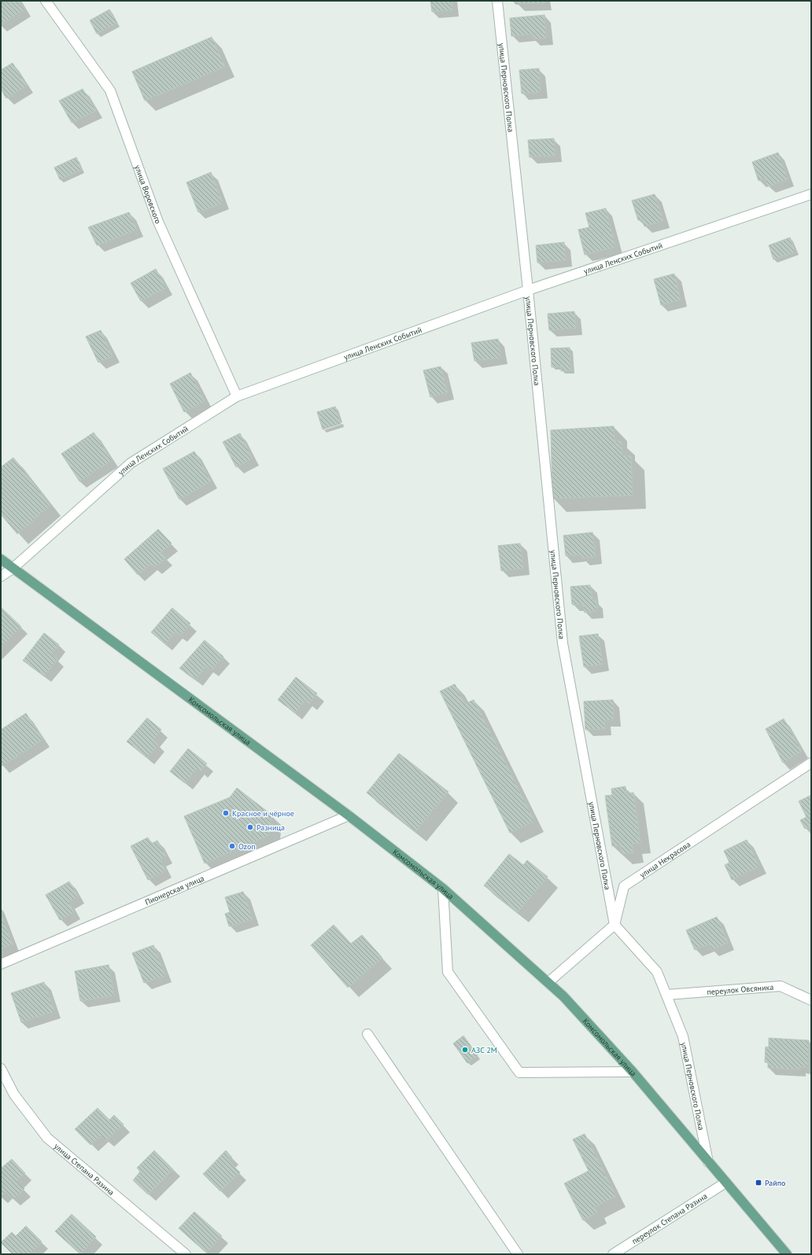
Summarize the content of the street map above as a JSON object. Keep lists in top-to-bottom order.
{
  "streets": {
    "main road": ["Комсомольская улица"],
    "street": [
      "улица Перновского Полка",
      "улица Воровского",
      "улица Ленских Событий",
      "улица Некрасова",
      "Пионерская улица",
      "переулок Овсяника",
      "улица Степана Разина",
      "переулок Степана Разина"
    ]
  },
  "crossings": [
    ["улица Перновского Полка", "улица Ленских Событий"],
    ["улица Перновского Полка", "Комсомольская улица"],
    ["улица Перновского Полка", "улица Некрасова"],
    ["улица Перновского Полка", "переулок Овсяника"],
    ["улица Воровского", "улица Ленских Событий"],
    ["улица Ленских Событий", "Комсомольская улица"],
    ["Комсомольская улица", "Пионерская улица"],
    ["Комсомольская улица", "переулок Степана Разина"]
  ],
  "places": {
    "other": [
      "Красное и чёрное",
      "Разница",
      "Ozon",
      "АЗС 2М"
    ],
    "transit": ["Райпо"]
  }
}
